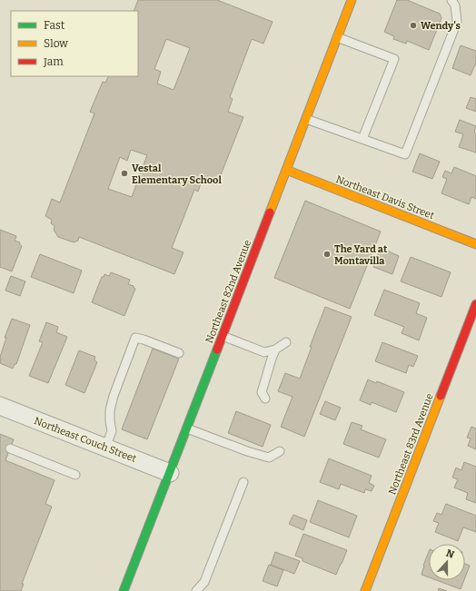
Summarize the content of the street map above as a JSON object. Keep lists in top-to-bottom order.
{
  "streets": {
    "main road": ["Northeast Davis Street", "Northeast 82nd Avenue", "Northeast 83rd Avenue"],
    "street": ["Northeast Couch Street"]
  },
  "crossings": [
    ["Northeast Davis Street", "Northeast 82nd Avenue"],
    ["Northeast 82nd Avenue", "Northeast Couch Street"]
  ],
  "places": ["Wendy's", "Vestal Elementary School", "The Yard at Montavilla"],
  "legend": ["Fast", "Slow", "Jam"],
  "north": "top"
}
